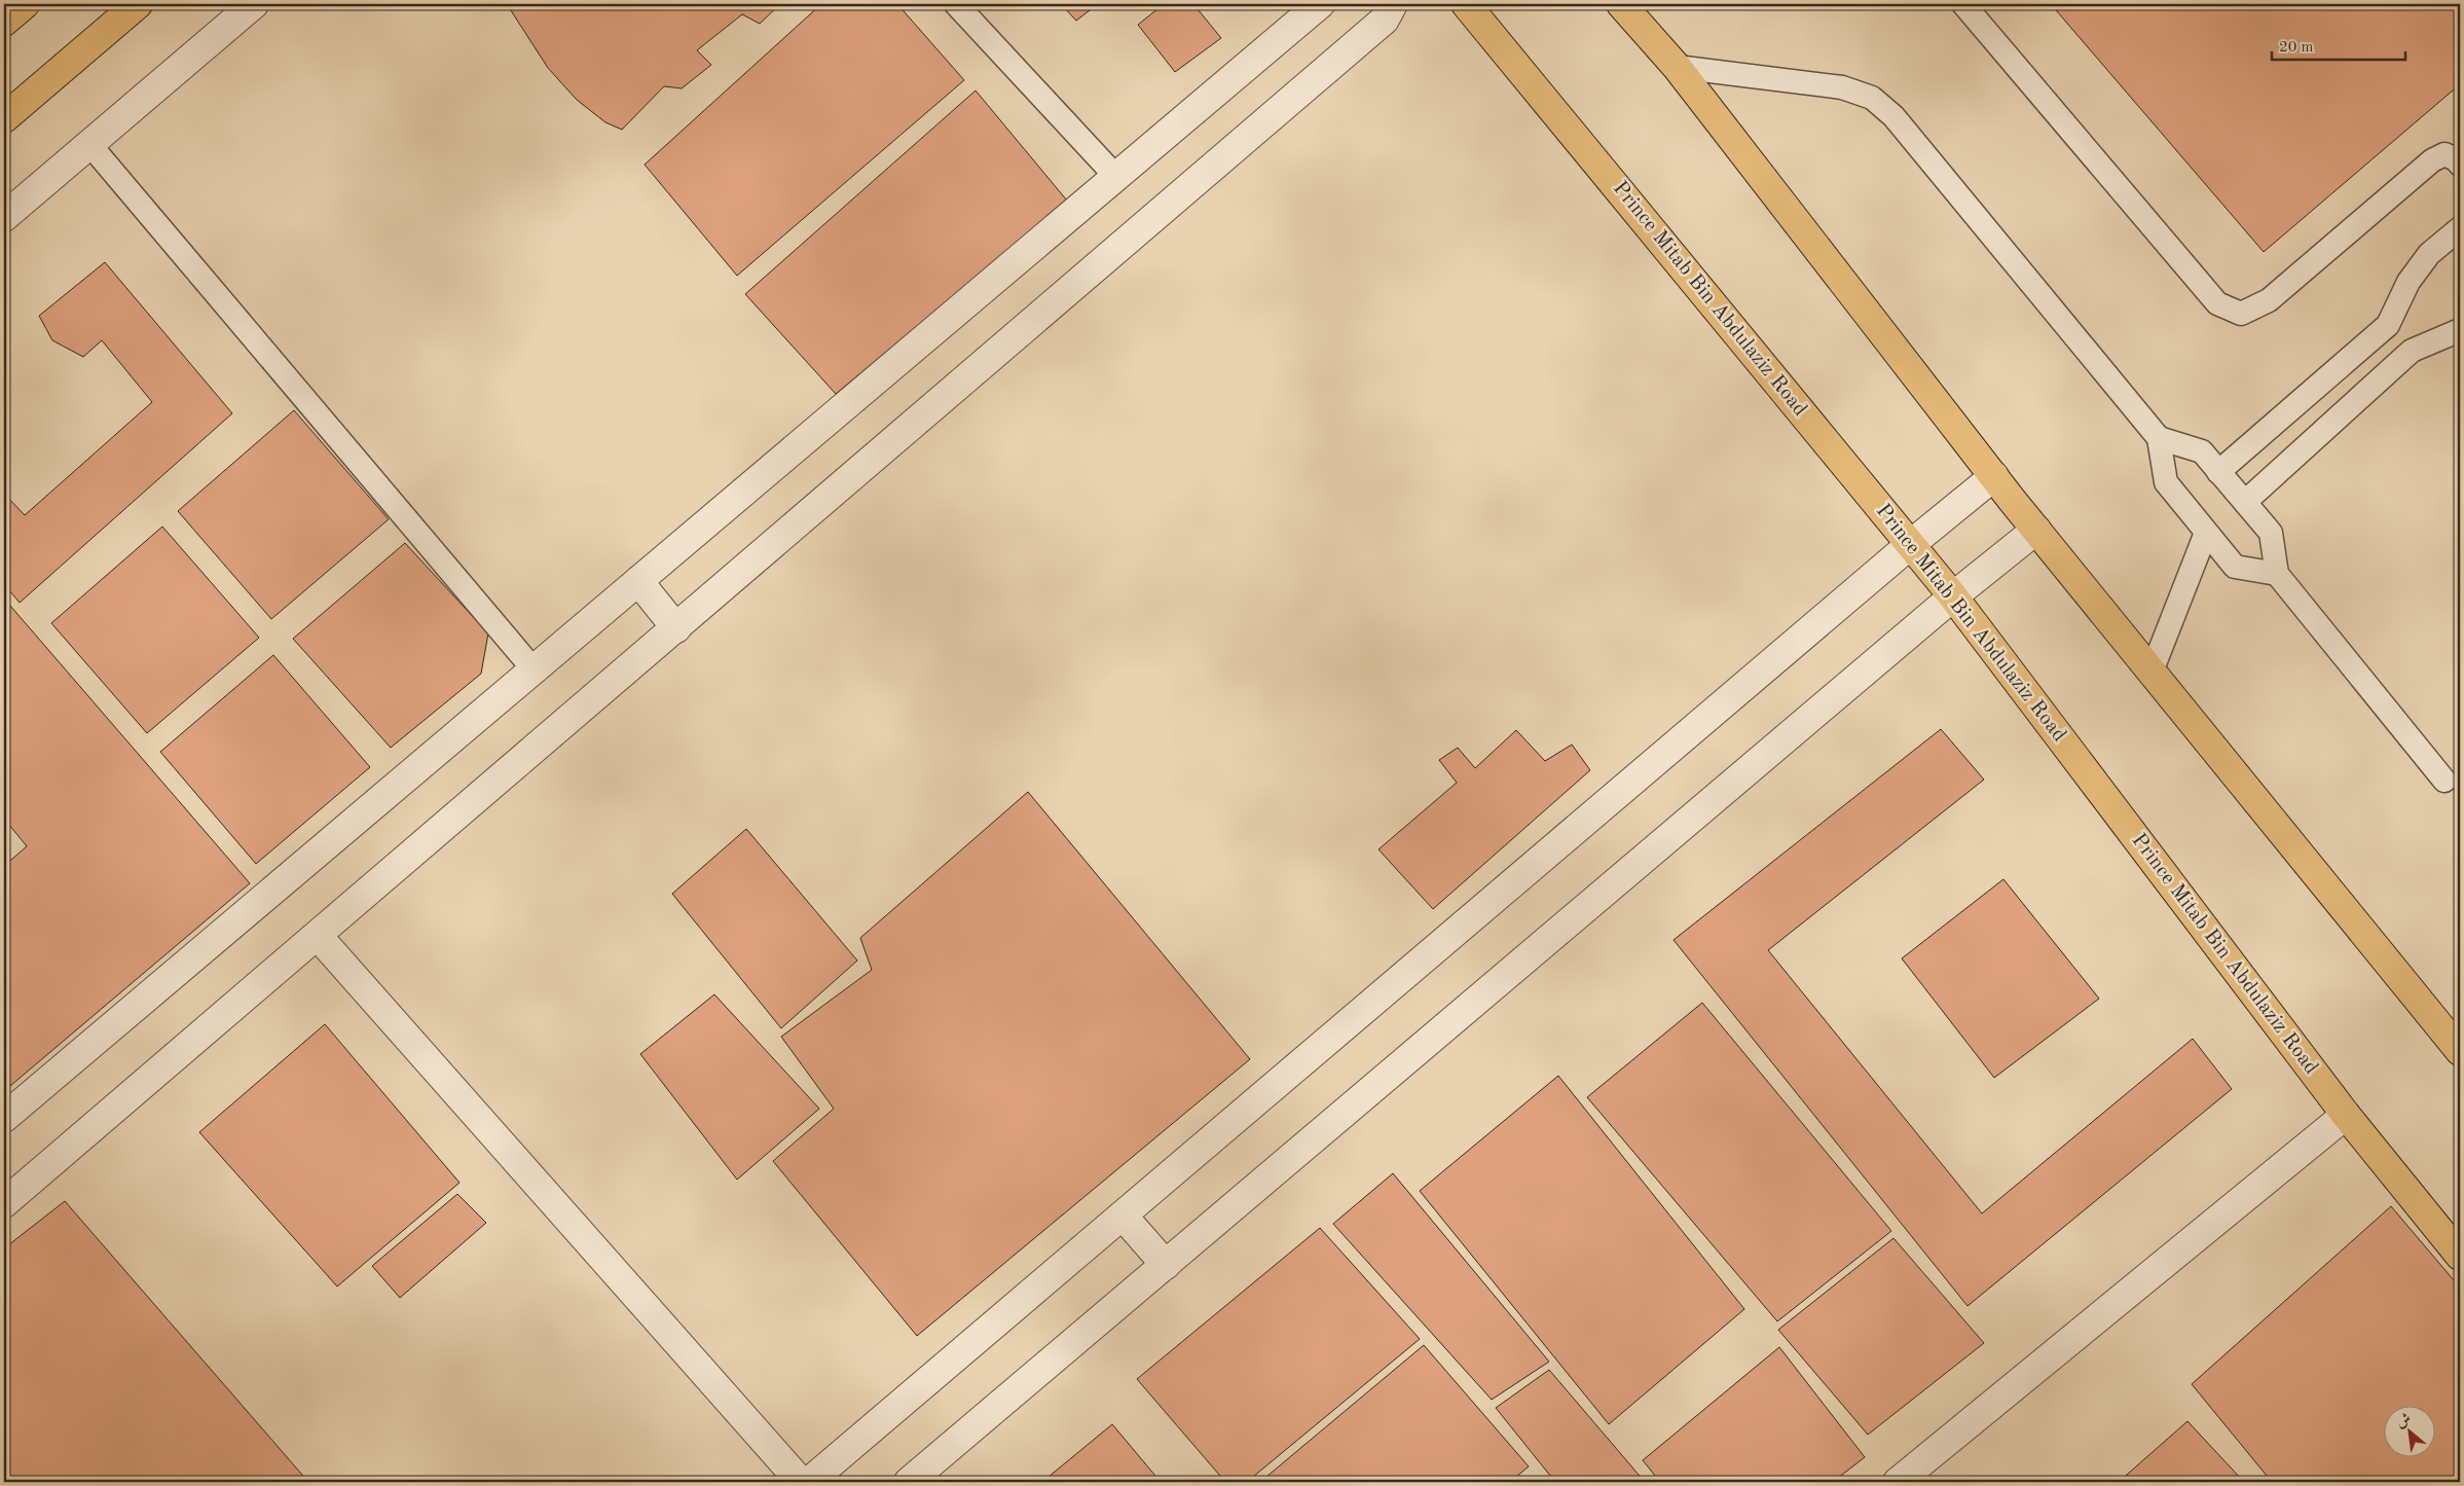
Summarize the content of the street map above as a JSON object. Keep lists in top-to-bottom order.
{
  "streets": {
    "main road": ["Prince Mitab Bin Abdulaziz Road"]
  },
  "scale_bar": "20 m",
  "north": "top left"
}
